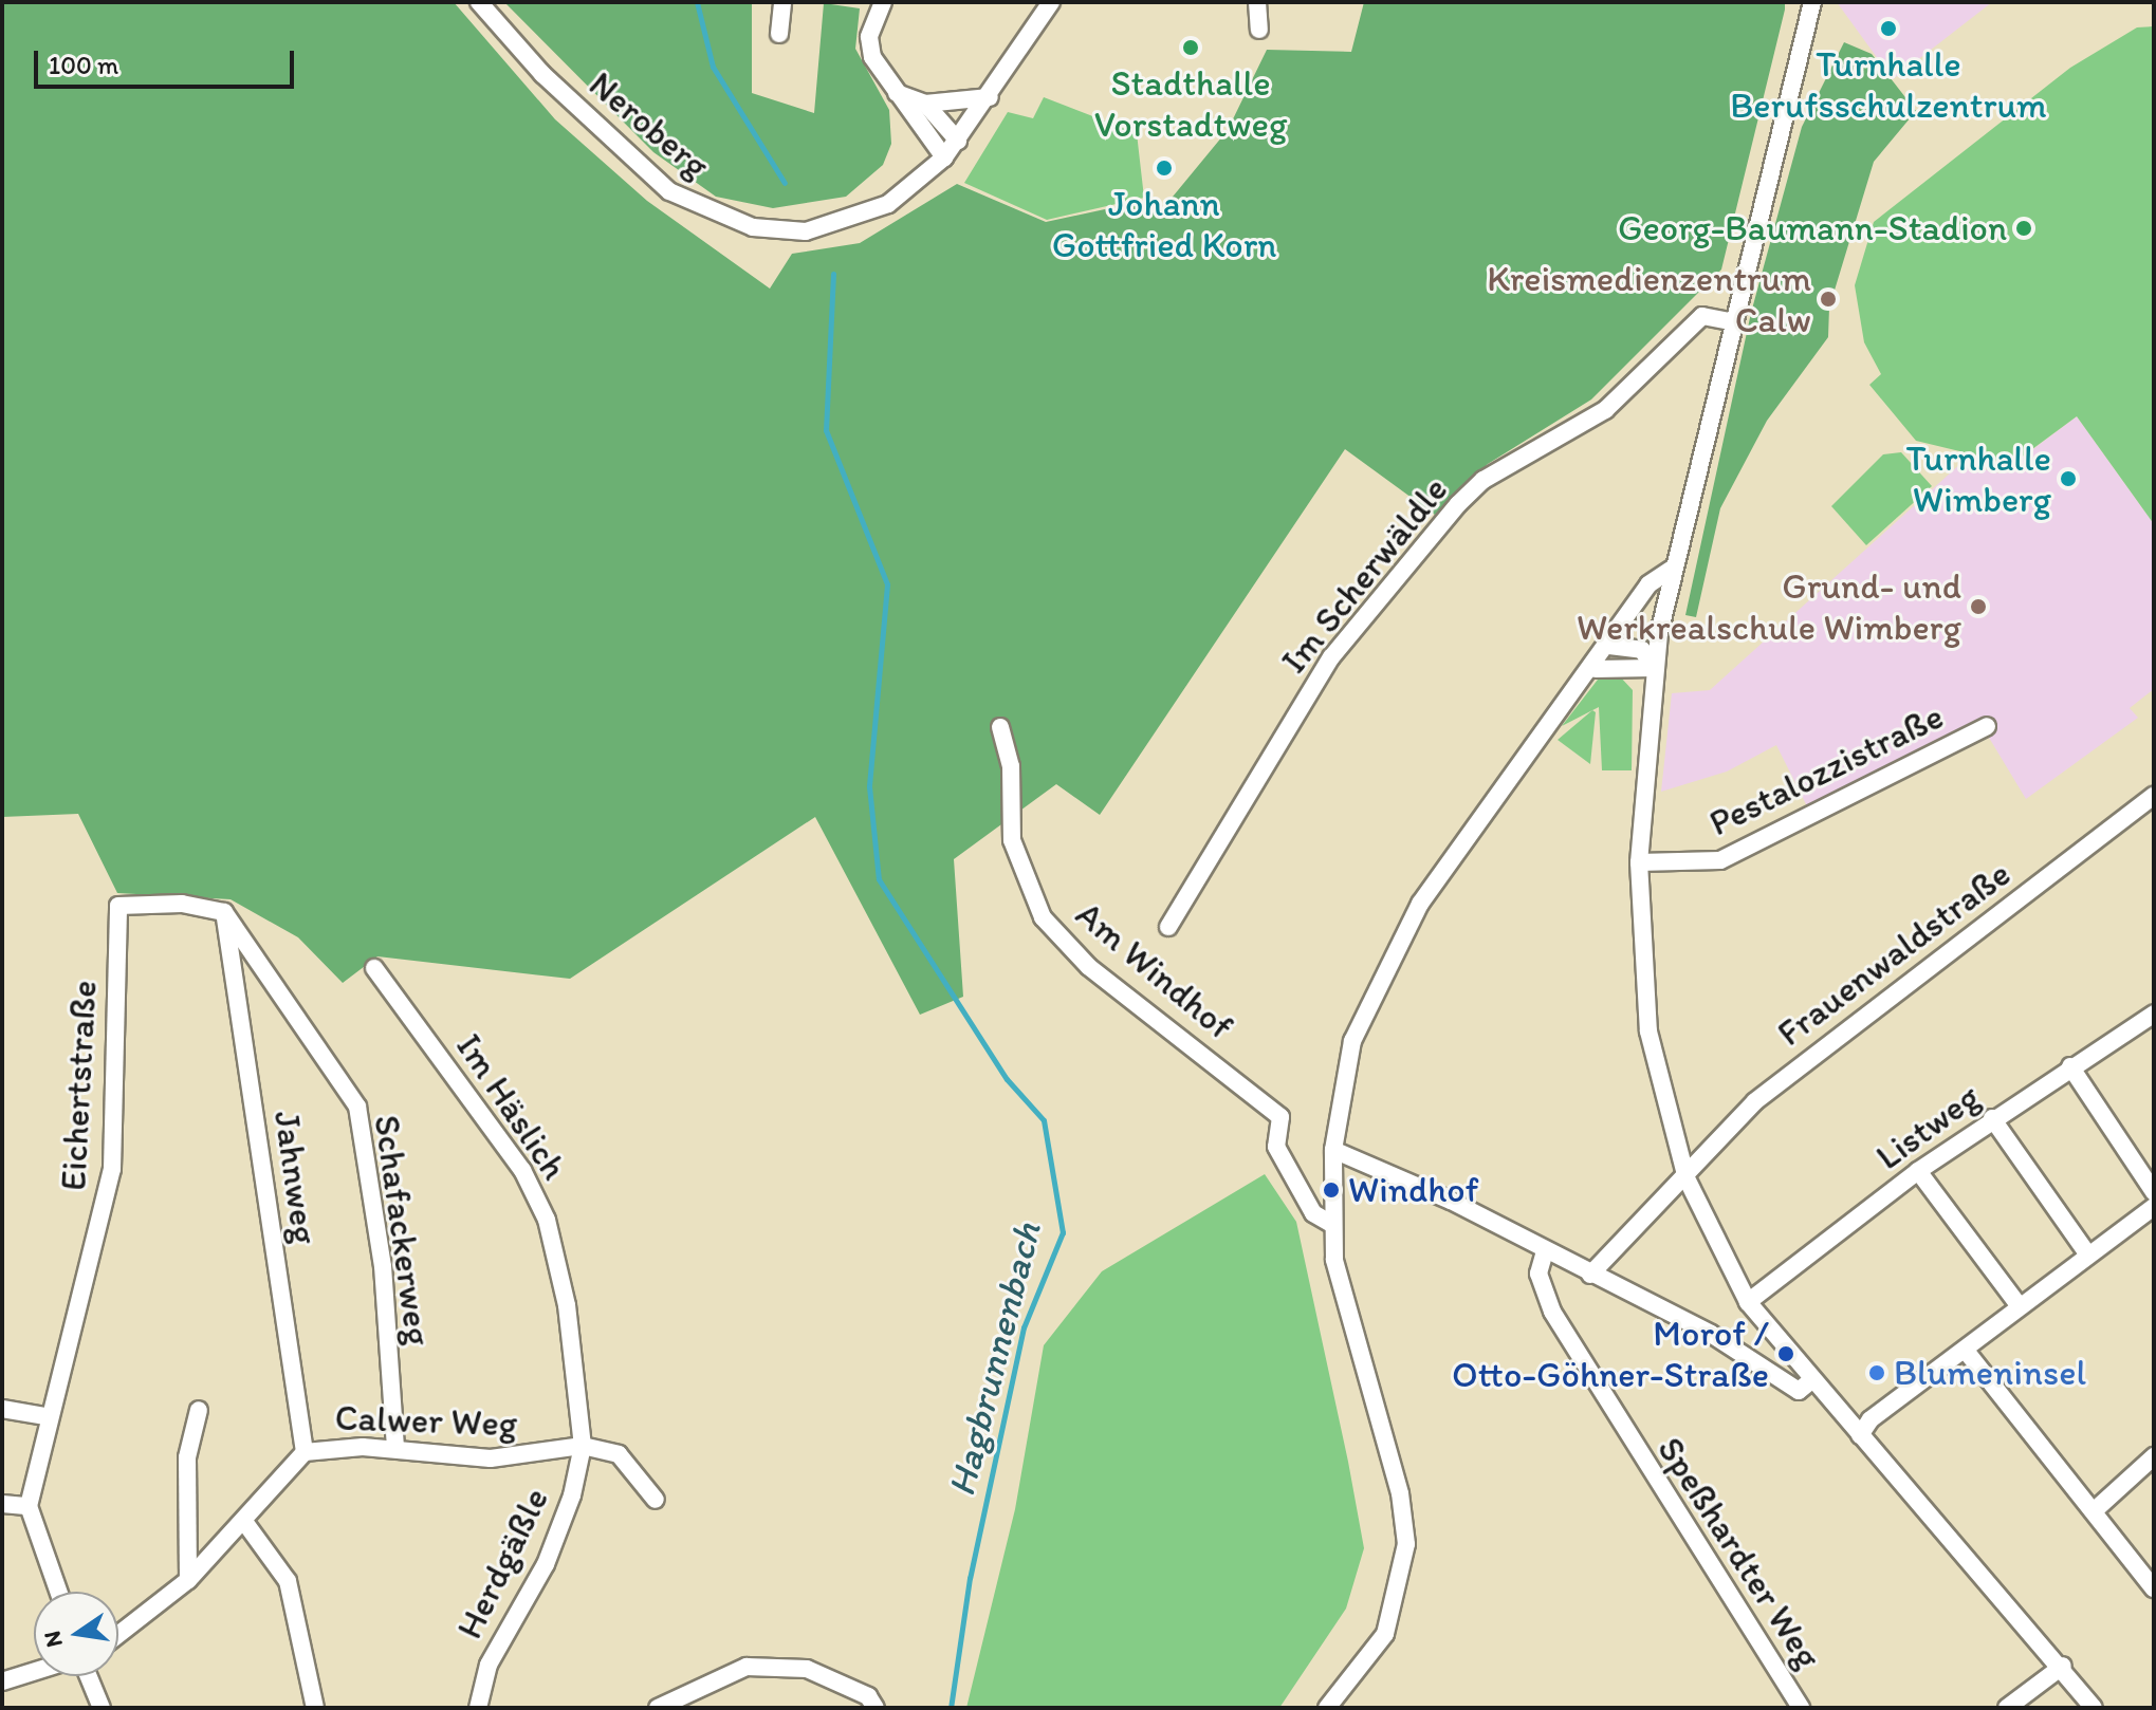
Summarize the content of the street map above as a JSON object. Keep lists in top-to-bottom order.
{
  "streets": {
    "street": [
      "Neroberg",
      "Im Scherwäldle",
      "Pestalozzistraße",
      "Frauenwaldstraße",
      "Am Windhof",
      "Eichertstraße",
      "Im Häslich",
      "Listweg",
      "Jahnweg",
      "Schafackerweg",
      "Calwer Weg",
      "Speßhardter Weg",
      "Herdgäßle"
    ]
  },
  "crossings": [
    ["Eichertstraße", "Jahnweg"],
    ["Eichertstraße", "Schafackerweg"],
    ["Im Häslich", "Calwer Weg"],
    ["Im Häslich", "Herdgäßle"],
    ["Jahnweg", "Schafackerweg"],
    ["Jahnweg", "Calwer Weg"],
    ["Schafackerweg", "Calwer Weg"],
    ["Calwer Weg", "Herdgäßle"]
  ],
  "water": ["Hagbrunnenbach"],
  "places": [
    "Turnhalle Berufsschulzentrum",
    "Stadthalle Vorstadtweg",
    "Johann Gottfried Korn",
    "Georg-Baumann-Stadion",
    "Kreismedienzentrum Calw",
    "Turnhalle Wimberg",
    "Grund- und Werkrealschule Wimberg",
    "Windhof",
    "Morof / Otto-Göhner-Straße",
    "Blumeninsel"
  ],
  "scale_bar": "100 m",
  "north": "left"
}
